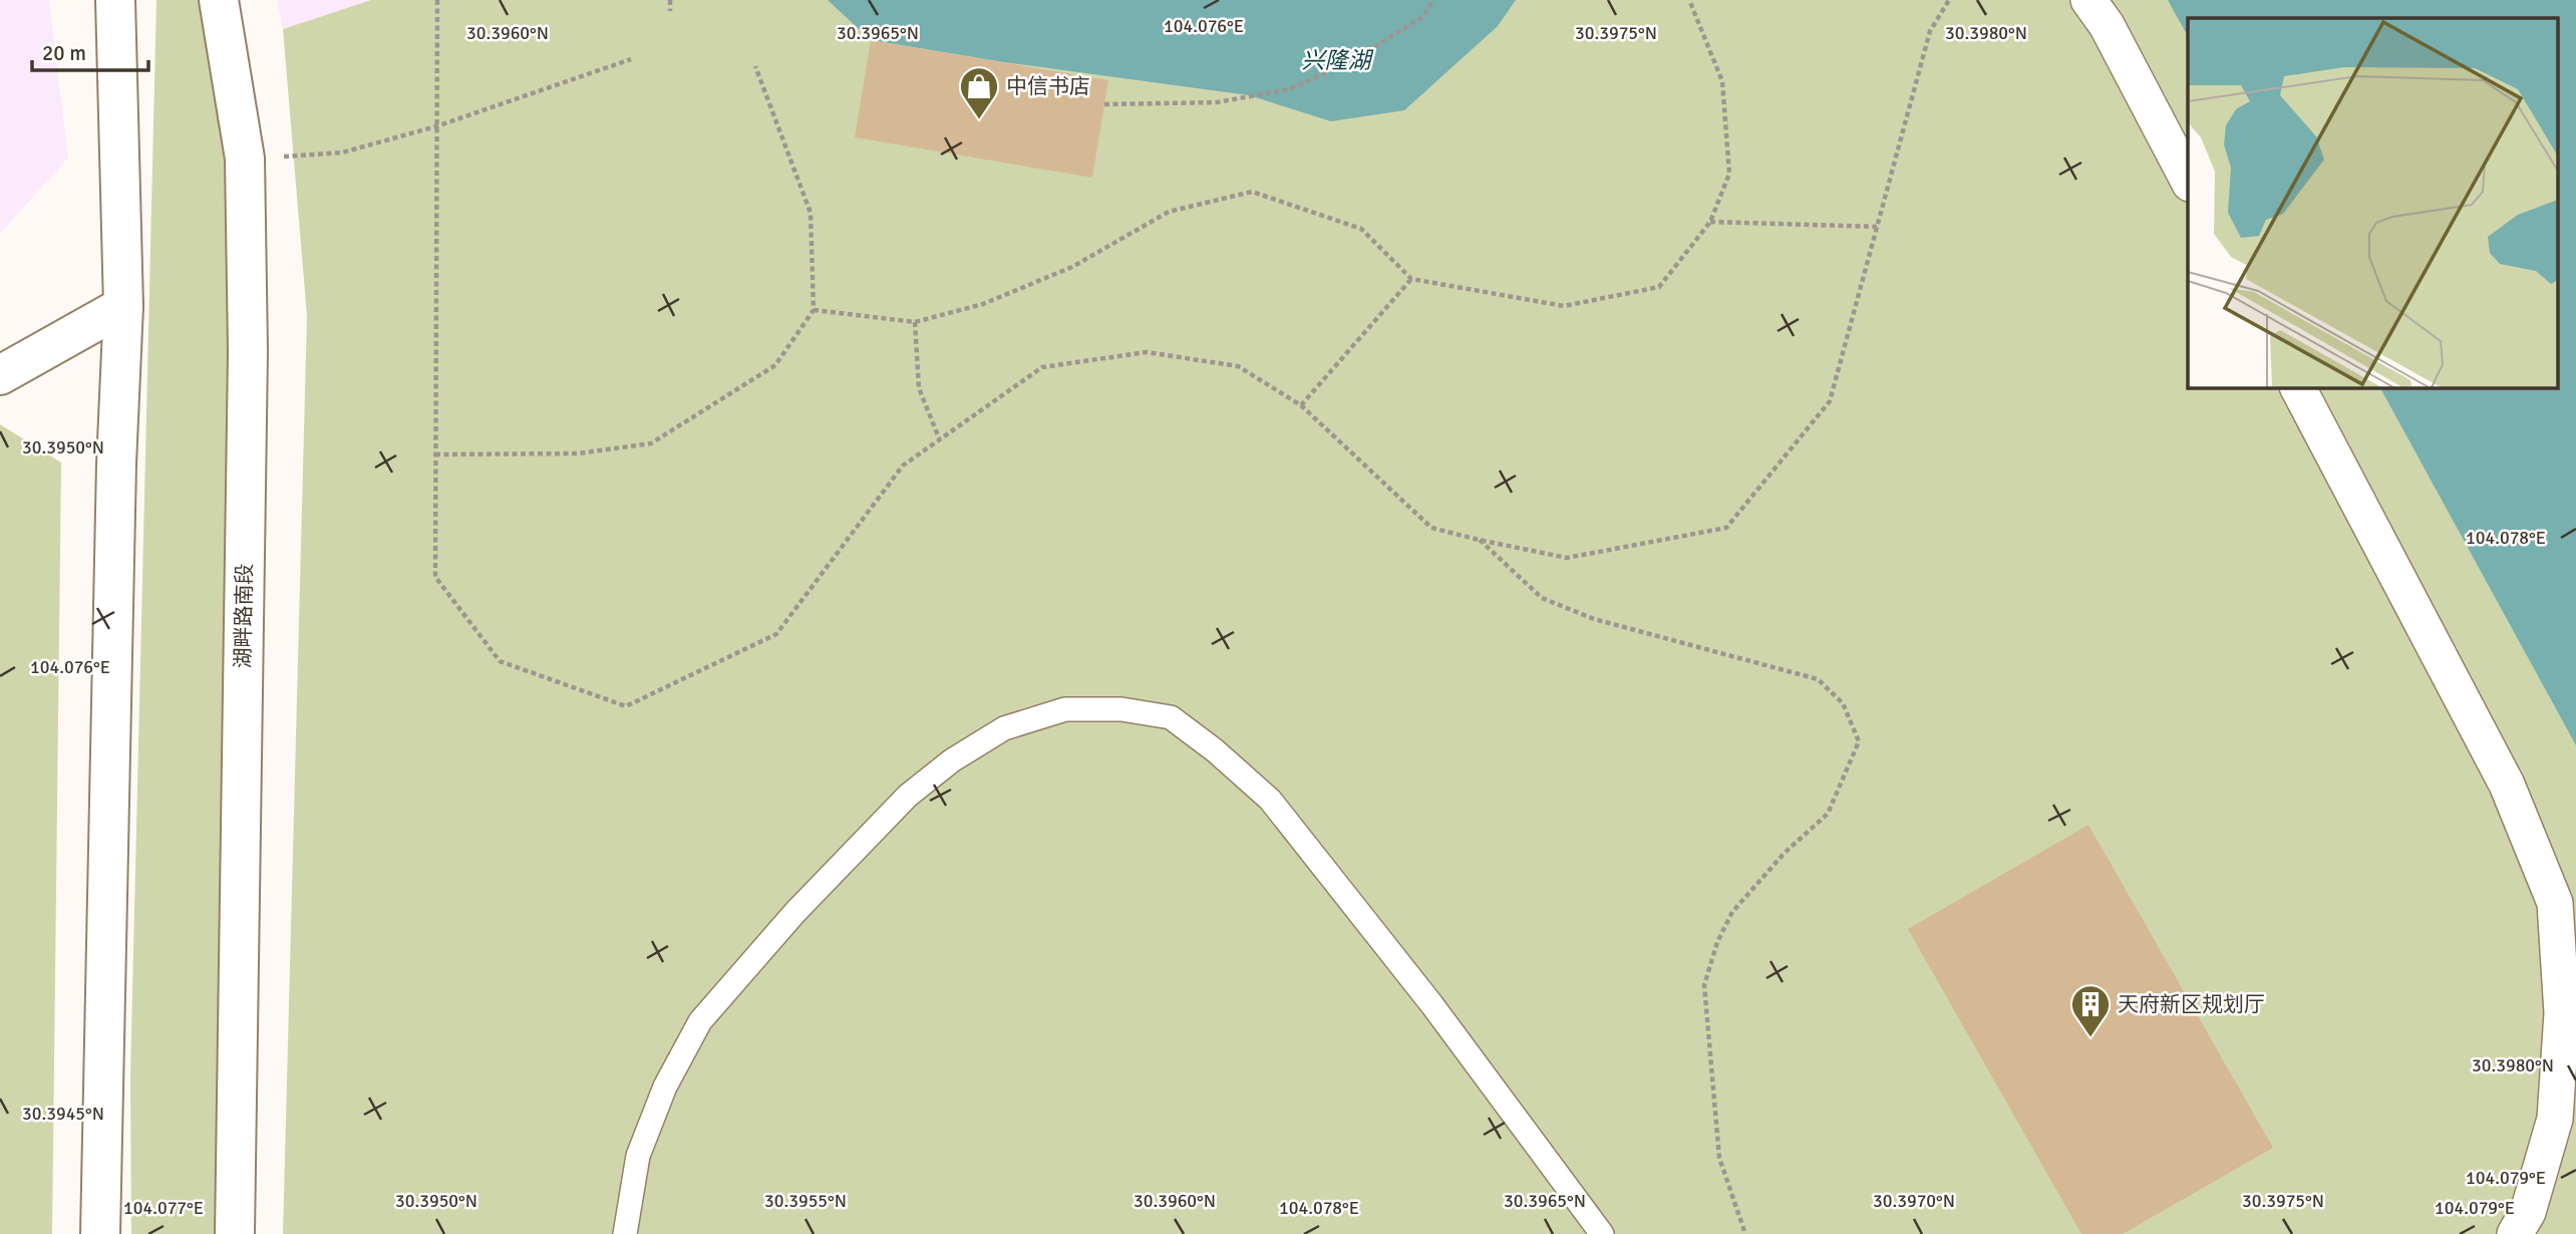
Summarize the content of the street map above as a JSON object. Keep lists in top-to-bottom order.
{
  "streets": {
    "main road": ["湖畔路南段"]
  },
  "water": ["兴隆湖"],
  "places": {
    "shop": ["中信书店"],
    "building": ["天府新区规划厅"]
  },
  "scale_bar": "20 m",
  "coordinates": [
    "104.076°E",
    "30.3960°N",
    "30.3965°N",
    "30.3975°N",
    "30.3980°N",
    "30.3950°N",
    "104.078°E",
    "30.3945°N",
    "104.079°E",
    "30.3955°N",
    "30.3970°N",
    "104.077°E"
  ]
}
